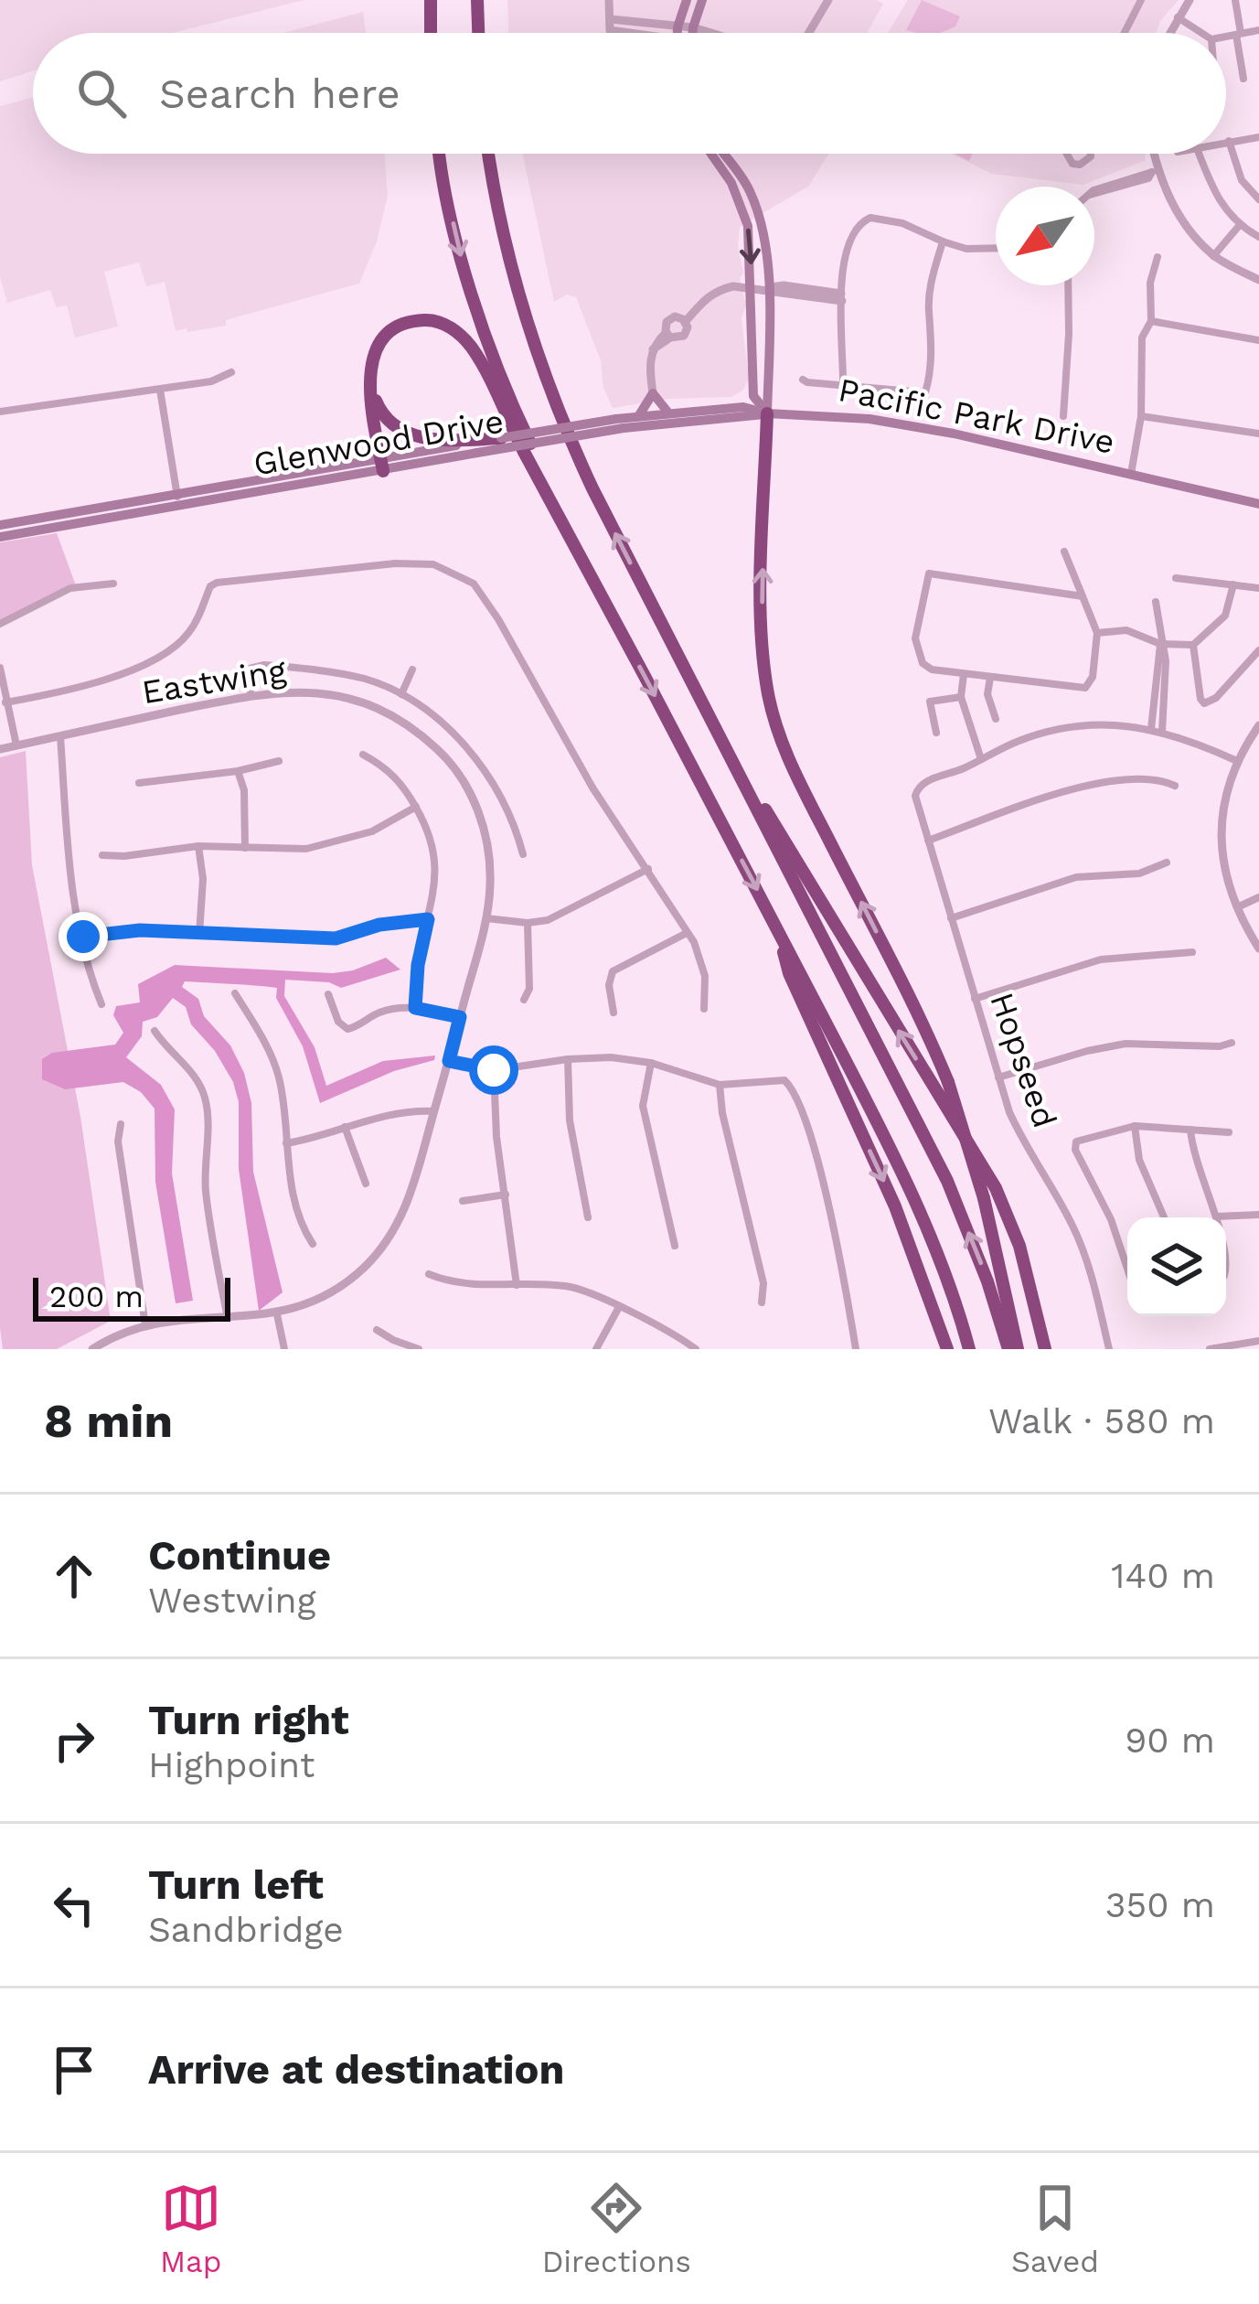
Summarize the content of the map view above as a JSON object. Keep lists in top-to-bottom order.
{
  "streets": {
    "main road": ["Pacific Park Drive", "Glenwood Drive"],
    "street": ["Eastwing", "Hopseed"]
  },
  "crossings": [
    ["Pacific Park Drive", "Glenwood Drive"]
  ],
  "scale_bar": "200 m",
  "north": "bottom left",
  "page": {
    "search": "Search here",
    "scale": "200 m",
    "heading": ["8 min", "Walk · 580 m"],
    "list": [
      ["Continue", "Westwing", "140 m"],
      ["Turn right", "Highpoint", "90 m"],
      ["Turn left", "Sandbridge", "350 m"],
      "Arrive at destination"
    ],
    "nav": ["Map", "Directions", "Saved"]
  }
}
